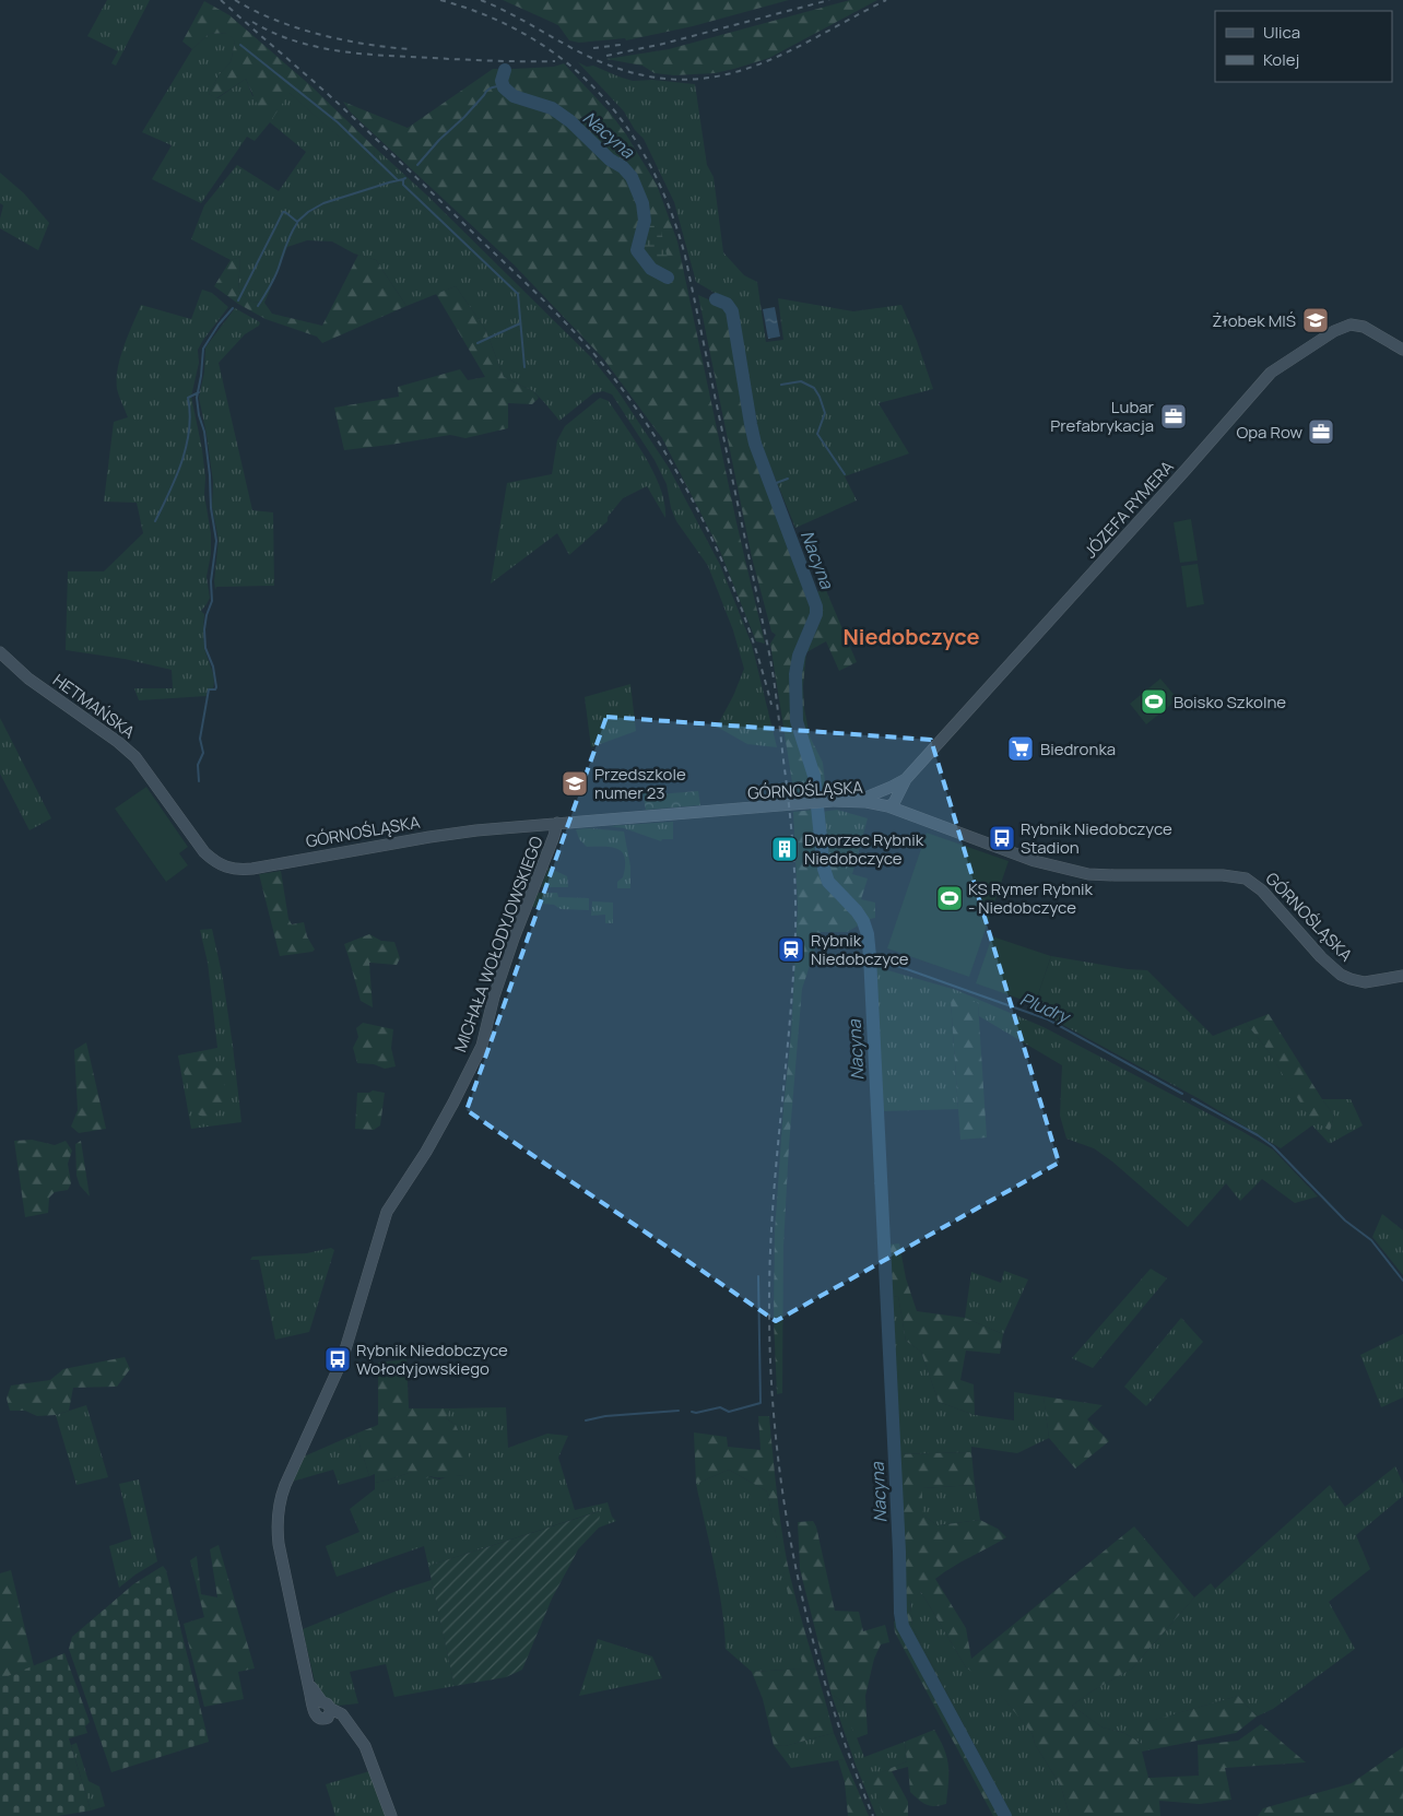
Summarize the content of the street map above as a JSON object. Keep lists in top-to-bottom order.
{
  "streets": {
    "street": [
      "JÓZEFA RYMERA",
      "HETMAŃSKA",
      "GÓRNOŚLĄSKA",
      "MICHAŁA WOŁODYJOWSKIEGO"
    ]
  },
  "crossings": [
    ["HETMAŃSKA", "GÓRNOŚLĄSKA"],
    ["GÓRNOŚLĄSKA", "MICHAŁA WOŁODYJOWSKIEGO"]
  ],
  "districts": ["Niedobczyce"],
  "water": ["Nacyna", "Pludry"],
  "places": {
    "school or university": ["Żłobek MIŚ", "Przedszkole numer 23"],
    "office": ["Lubar Prefabrykacja", "Opa Row"],
    "sports": ["Boisko Szkolne", "KS Rymer Rybnik - Niedobczyce"],
    "supermarket": ["Biedronka"],
    "bus stop": ["Rybnik Niedobczyce Stadion", "Rybnik Niedobczyce Wołodyjowskiego"],
    "building": ["Dworzec Rybnik Niedobczyce"],
    "station": ["Rybnik Niedobczyce"]
  },
  "legend": ["Ulica", "Kolej"]
}
